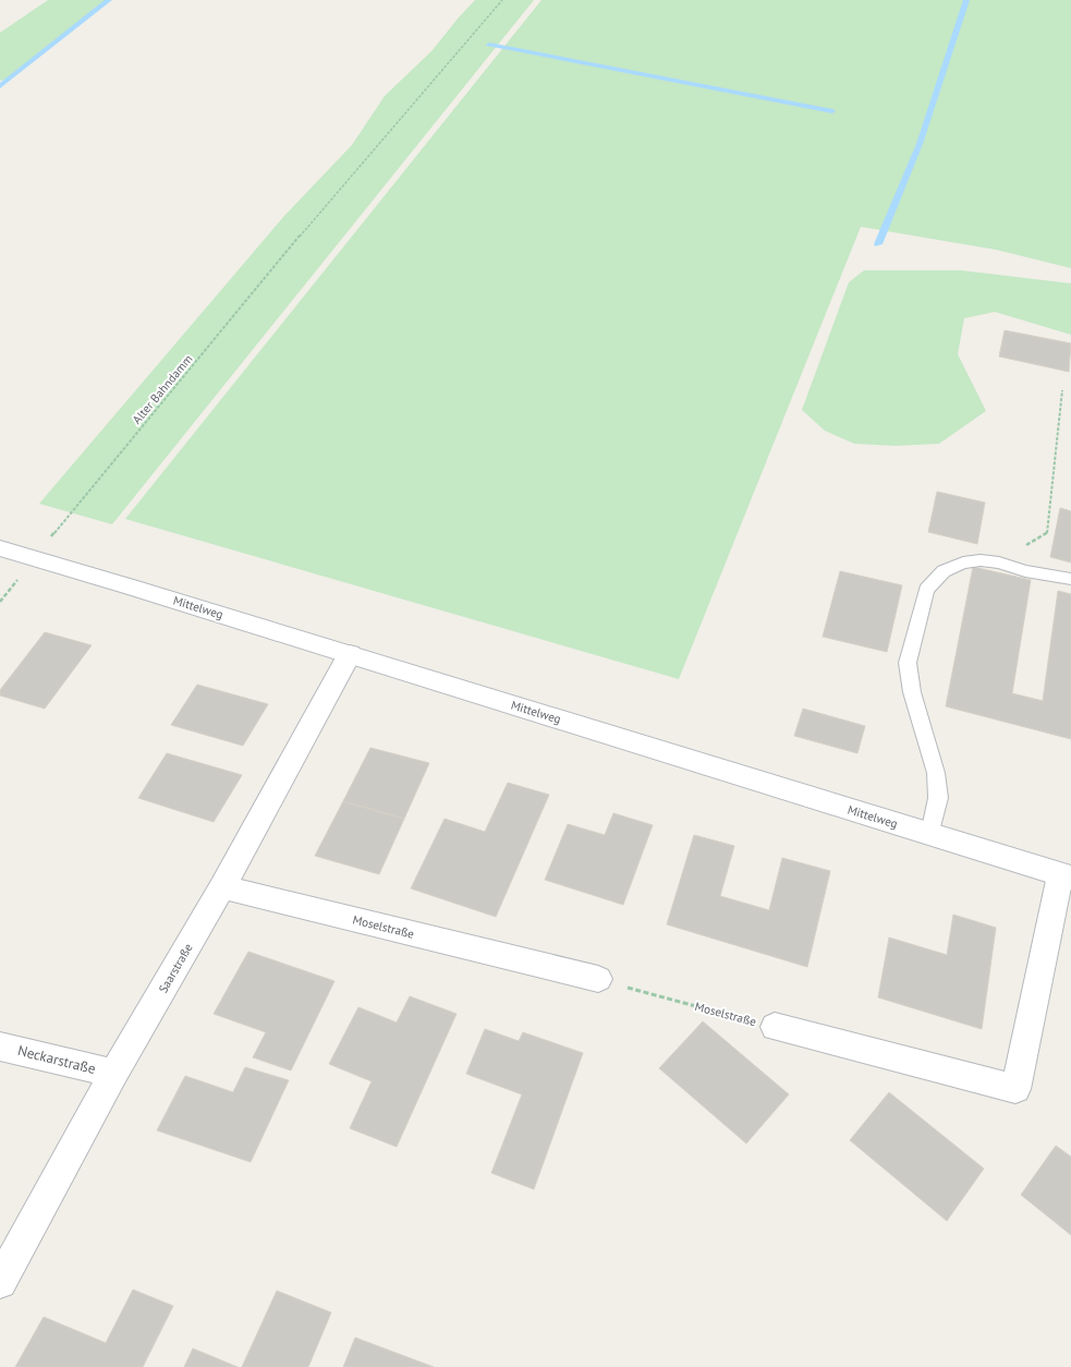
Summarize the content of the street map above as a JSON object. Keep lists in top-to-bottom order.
{
  "streets": {
    "street": [
      "Mittelweg",
      "Moselstraße",
      "Saarstraße",
      "Neckarstraße"
    ],
    "path": ["Alter Bahndamm"]
  },
  "crossings": [
    ["Alter Bahndamm", "Mittelweg"],
    ["Mittelweg", "Saarstraße"],
    ["Moselstraße", "Saarstraße"],
    ["Saarstraße", "Neckarstraße"]
  ]
}
